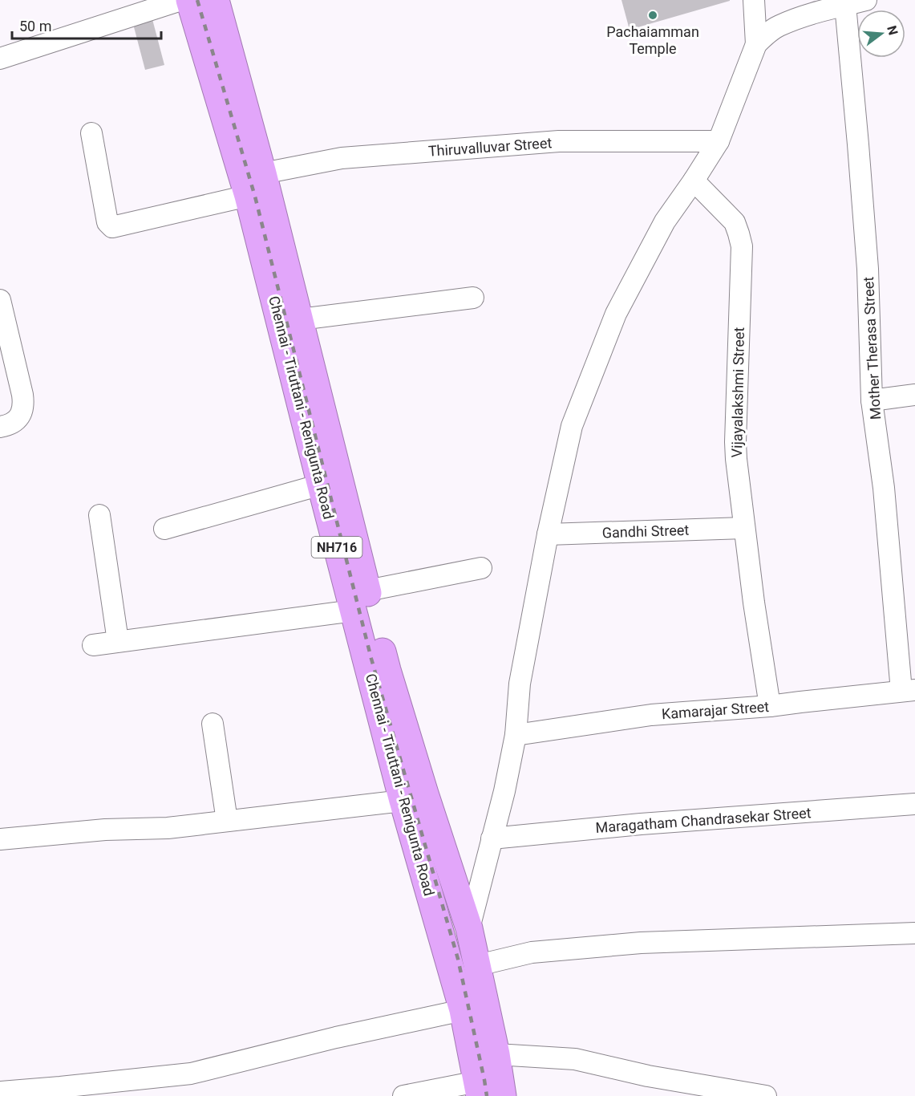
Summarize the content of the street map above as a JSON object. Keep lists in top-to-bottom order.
{
  "streets": {
    "highway": ["Chennai - Tiruttani - Renigunta Road", "NH716"],
    "street": [
      "Thiruvalluvar Street",
      "Mother Therasa Street",
      "Vijayalakshmi Street",
      "Gandhi Street",
      "Kamarajar Street",
      "Maragatham Chandrasekar Street"
    ]
  },
  "crossings": [
    ["Thiruvalluvar Street", "Chennai - Tiruttani - Renigunta Road"],
    ["Mother Therasa Street", "Kamarajar Street"],
    ["Vijayalakshmi Street", "Gandhi Street"],
    ["Vijayalakshmi Street", "Kamarajar Street"]
  ],
  "places": ["Pachaiamman Temple"],
  "scale_bar": "50 m",
  "north": "right"
}
